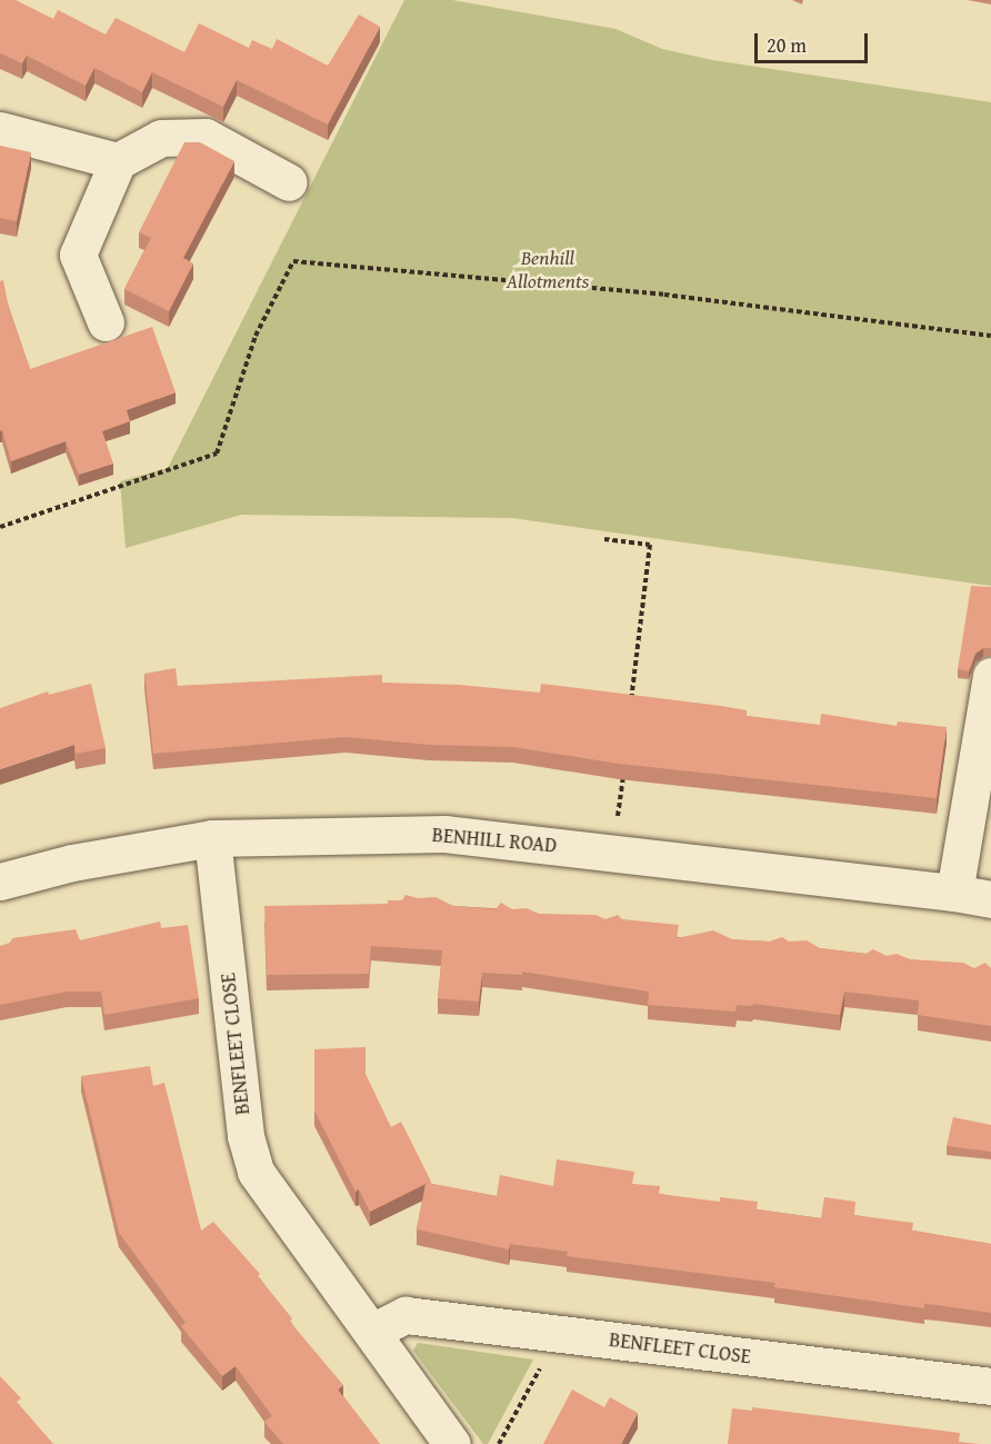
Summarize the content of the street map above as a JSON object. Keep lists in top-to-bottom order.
{
  "streets": {
    "street": ["BENHILL ROAD", "BENFLEET CLOSE"]
  },
  "crossings": [
    ["BENHILL ROAD", "BENFLEET CLOSE"]
  ],
  "parks": ["Benhill Allotments"],
  "scale_bar": "20 m"
}
